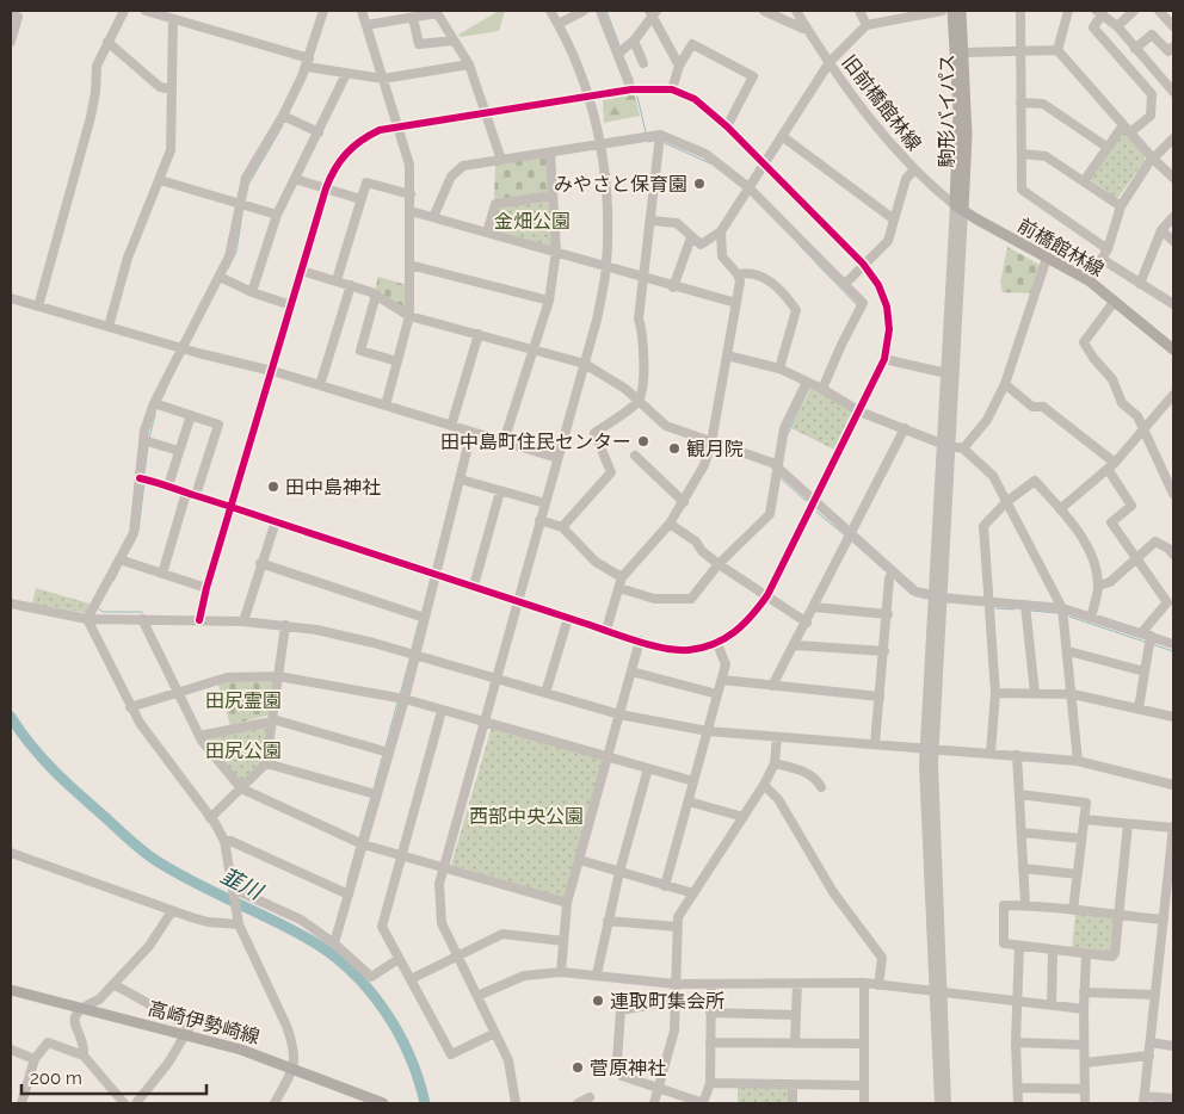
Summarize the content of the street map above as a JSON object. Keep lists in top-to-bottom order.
{
  "streets": {
    "main road": ["駒形バイパス", "前橋館林線", "高崎伊勢崎線"],
    "street": ["旧前橋館林線"]
  },
  "crossings": [
    ["旧前橋館林線", "駒形バイパス"],
    ["旧前橋館林線", "前橋館林線"],
    ["駒形バイパス", "前橋館林線"]
  ],
  "water": ["韮川"],
  "parks": [
    "金畑公園",
    "田尻霊園",
    "田尻公園",
    "西部中央公園"
  ],
  "places": [
    "みやさと保育園",
    "田中島町住民センター",
    "観月院",
    "田中島神社",
    "連取町集会所",
    "菅原神社"
  ],
  "scale_bar": "200 m"
}
